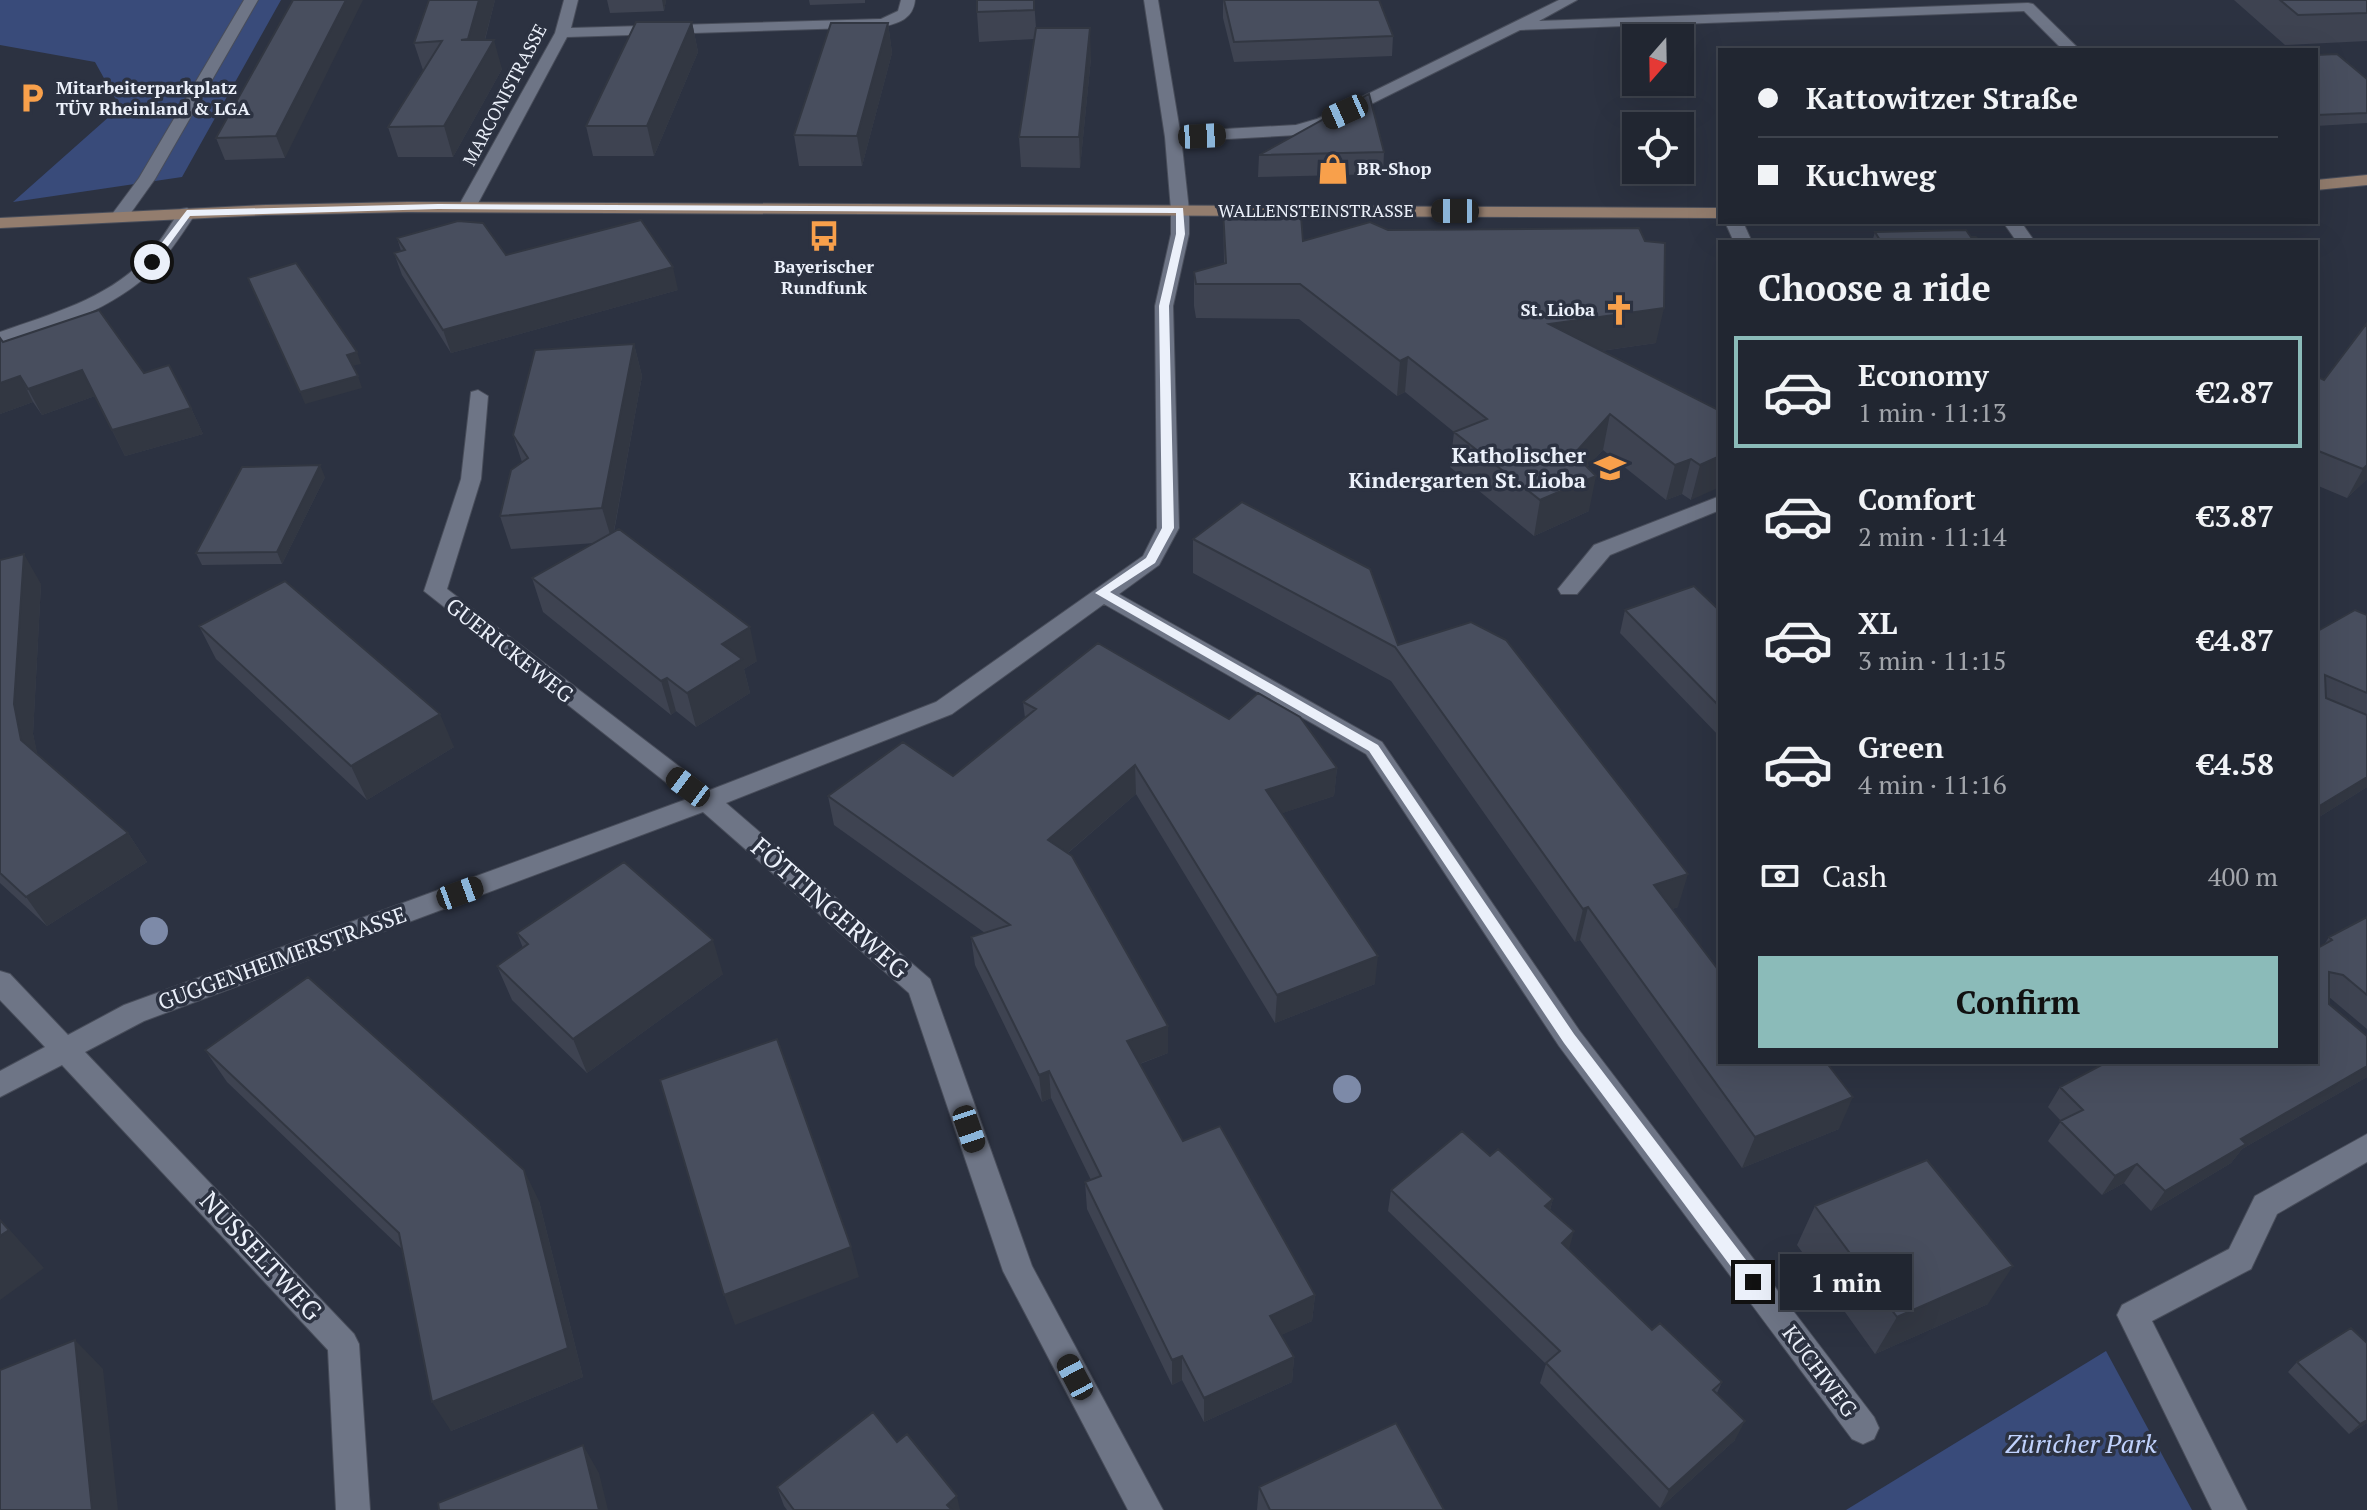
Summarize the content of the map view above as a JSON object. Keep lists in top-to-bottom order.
{
  "streets": {
    "street": [
      "MARCONISTRASSE",
      "WALLENSTEINSTRASSE",
      "GUERICKEWEG",
      "FÖTTINGERWEG",
      "GUGGENHEIMERSTRASSE",
      "NUSSELTWEG",
      "KUCHWEG"
    ]
  },
  "crossings": [
    ["MARCONISTRASSE", "WALLENSTEINSTRASSE"],
    ["WALLENSTEINSTRASSE", "GUGGENHEIMERSTRASSE"],
    ["GUERICKEWEG", "FÖTTINGERWEG"],
    ["GUERICKEWEG", "GUGGENHEIMERSTRASSE"],
    ["FÖTTINGERWEG", "GUGGENHEIMERSTRASSE"],
    ["GUGGENHEIMERSTRASSE", "NUSSELTWEG"],
    ["GUGGENHEIMERSTRASSE", "KUCHWEG"]
  ],
  "parks": ["Züricher Park"],
  "places": {
    "parking": ["Mitarbeiterparkplatz TÜV Rheinland & LGA"],
    "shop": ["BR-Shop"],
    "bus stop": ["Bayerischer Rundfunk"],
    "church": ["St. Lioba"],
    "school or university": ["Katholischer Kindergarten St. Lioba"]
  },
  "north": "bottom",
  "page": {
    "banner": ["Kattowitzer Straße", "Kuchweg"],
    "heading": "Choose a ride",
    "list": [
      {
        "name": "Economy",
        "note": "1 min · 11:13",
        "value": "€2.87"
      },
      {
        "name": "Comfort",
        "note": "2 min · 11:14",
        "value": "€3.87"
      },
      {
        "name": "XL",
        "note": "3 min · 11:15",
        "value": "€4.87"
      },
      {
        "name": "Green",
        "note": "4 min · 11:16",
        "value": "€4.58"
      }
    ],
    "pay": ["Cash", "400 m"],
    "buttons": "Confirm",
    "bubble": "1 min"
  }
}
